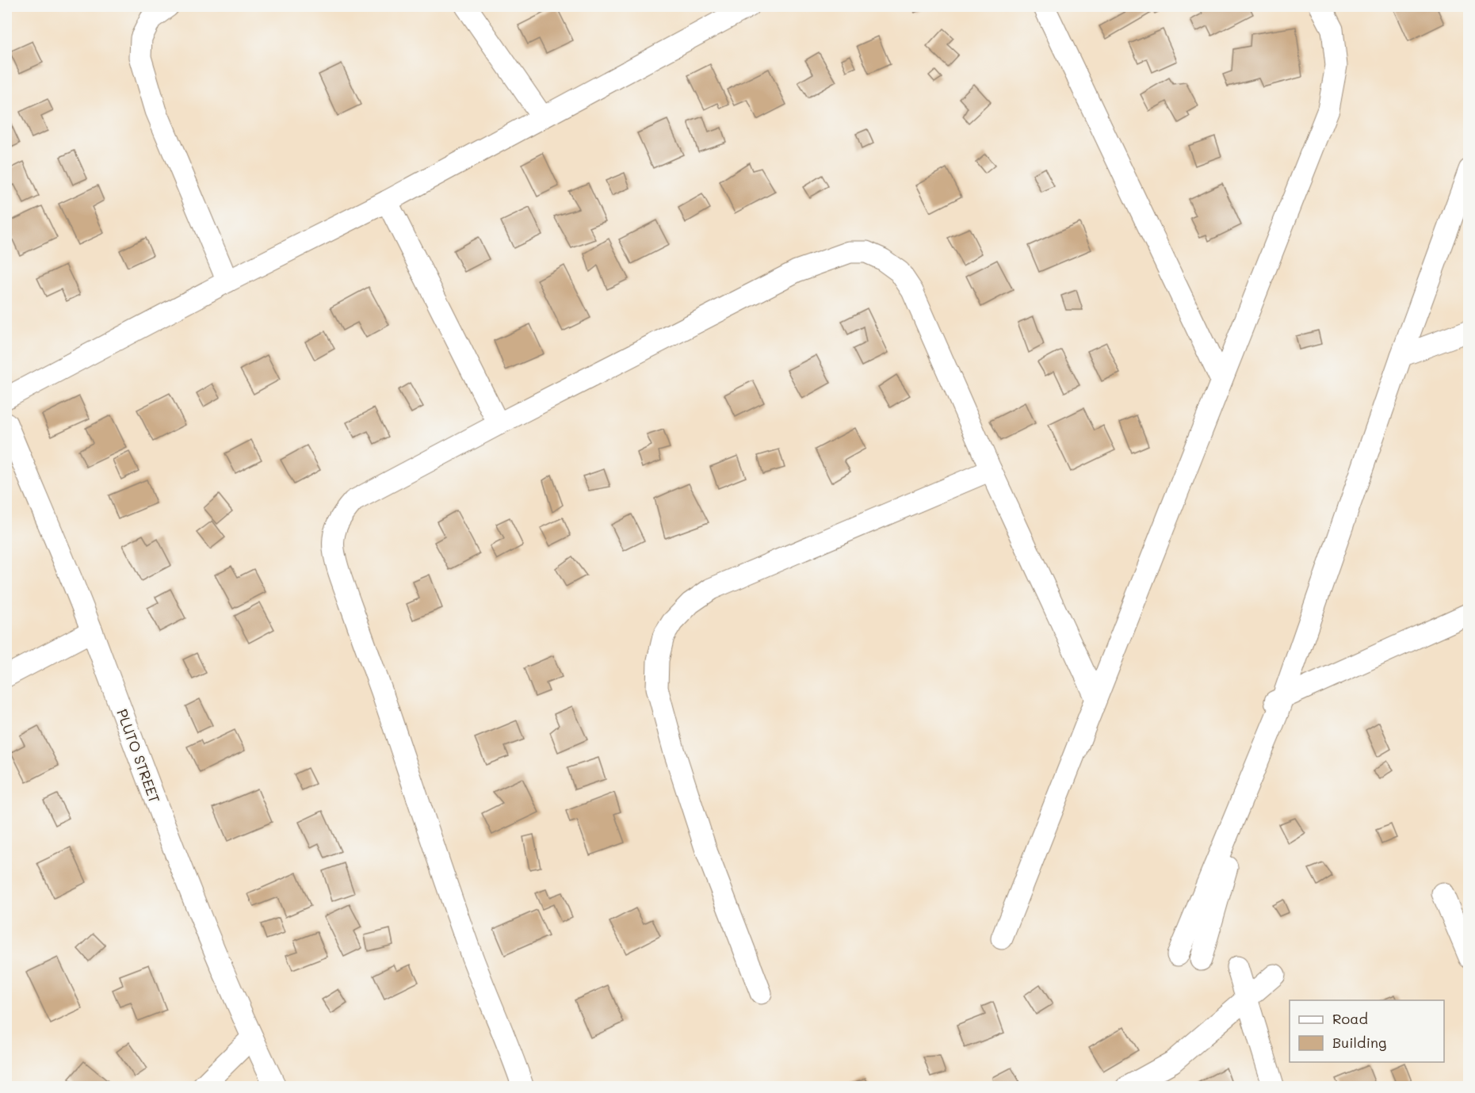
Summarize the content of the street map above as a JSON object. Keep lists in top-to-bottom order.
{
  "streets": {
    "street": ["PLUTO STREET"]
  },
  "legend": ["Road", "Building"]
}
